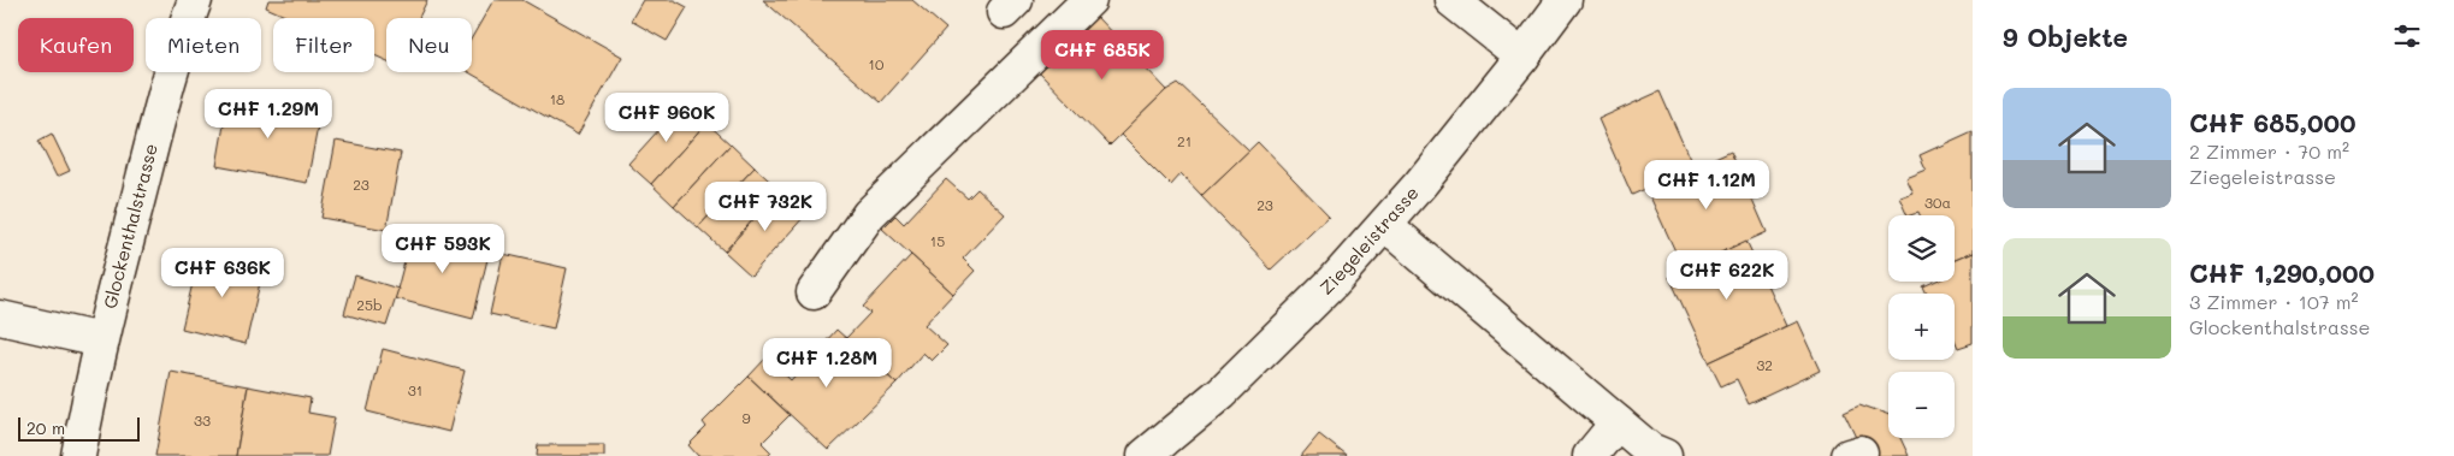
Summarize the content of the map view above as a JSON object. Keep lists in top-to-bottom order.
{
  "streets": {
    "street": ["Glockenthalstrasse", "Ziegeleistrasse"]
  },
  "house_numbers": [
    "10",
    "18",
    "21",
    "23",
    "30a",
    "23",
    "15",
    "25b",
    "32",
    "31",
    "9",
    "33"
  ],
  "scale_bar": "20 m",
  "page": {
    "heading": "9 Objekte",
    "chip": [
      "Kaufen",
      "Mieten",
      "Filter",
      "Neu"
    ],
    "price": [
      "CHF 685K",
      "CHF 1.29M",
      "CHF 960K",
      "CHF 1.12M",
      "CHF 732K",
      "CHF 593K",
      "CHF 636K",
      "CHF 622K",
      "CHF 1.28M"
    ],
    "list": [
      {
        "name": "CHF 685,000",
        "note": "2 Zimmer · 70 m² · Ziegeleistrasse"
      },
      {
        "name": "CHF 1,290,000",
        "note": "3 Zimmer · 107 m² · Glockenthalstrasse"
      }
    ],
    "map_buttons": ["+", "−"],
    "scale": "20 m"
  }
}
